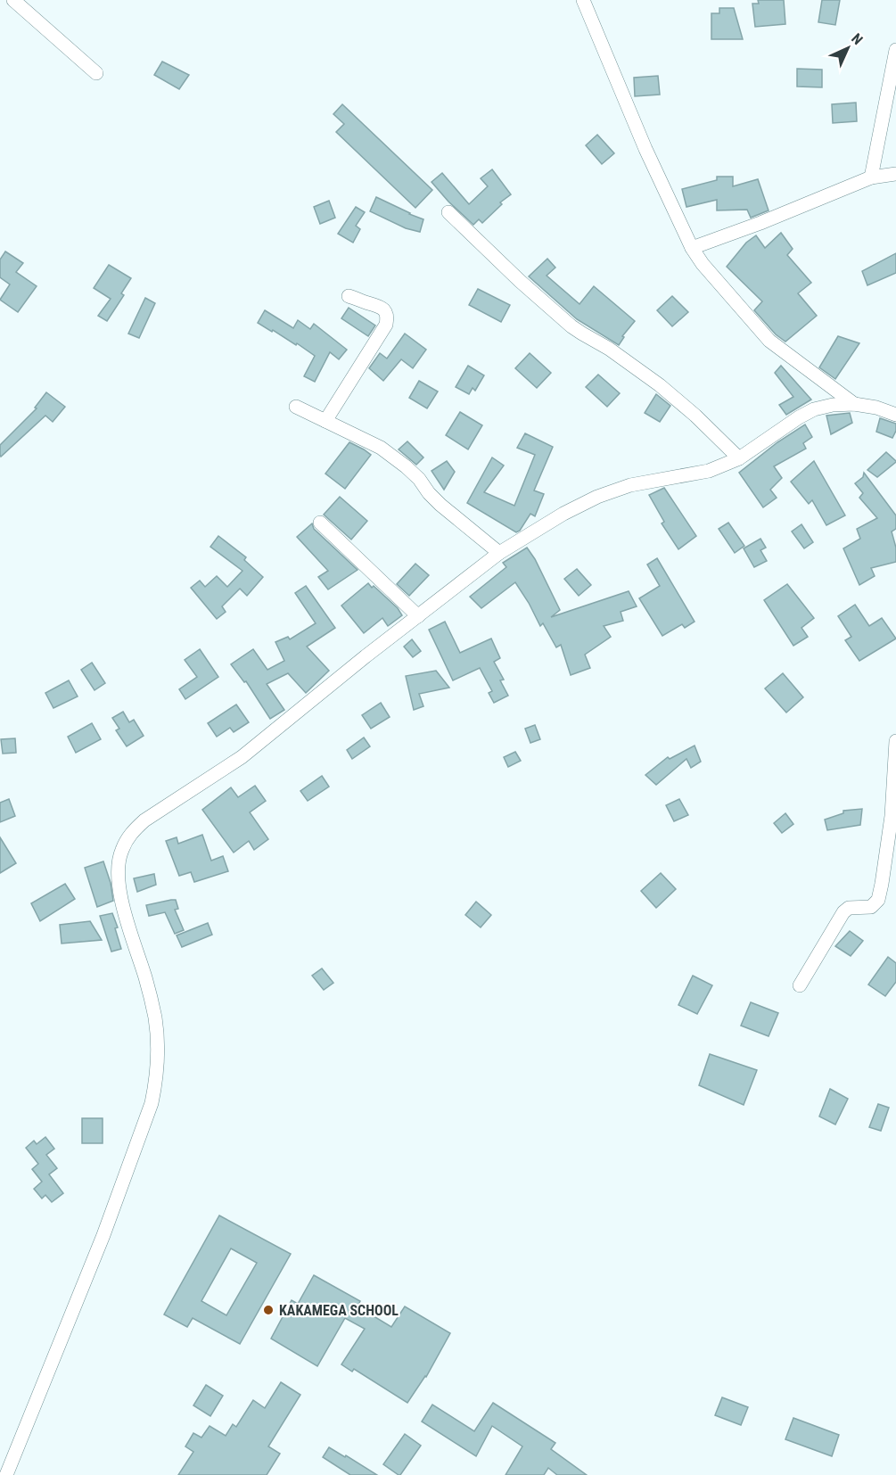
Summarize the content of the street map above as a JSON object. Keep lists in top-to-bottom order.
{
  "places": ["KAKAMEGA SCHOOL"],
  "north": "top right"
}
